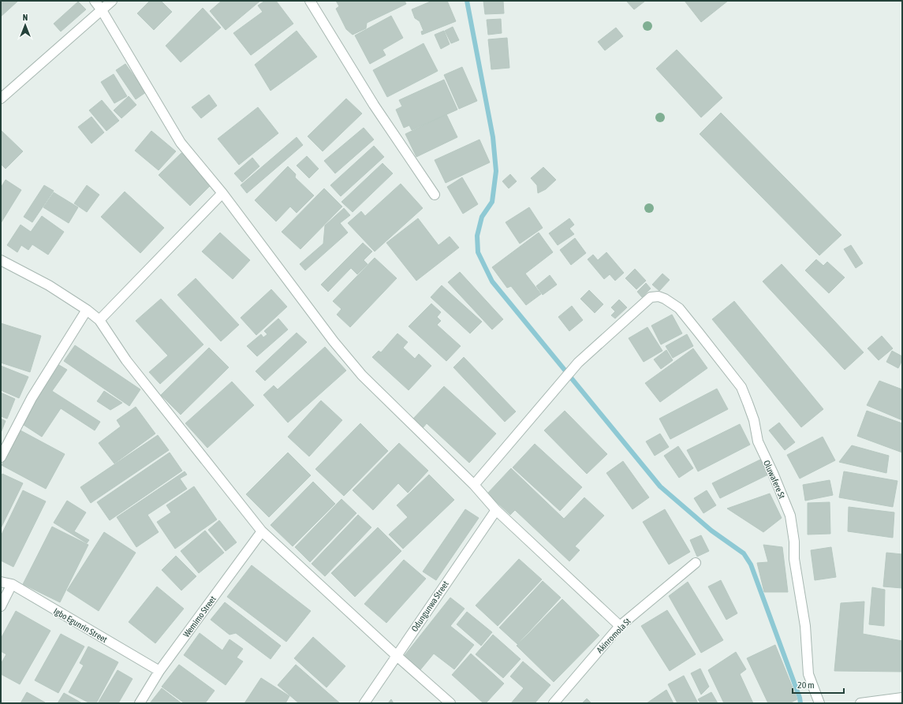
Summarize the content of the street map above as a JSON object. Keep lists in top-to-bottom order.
{
  "streets": {
    "street": [
      "Oluwafere St",
      "Odungunwa Street",
      "Wemimo Street",
      "Igbo Egunrin Street",
      "Akinromola St"
    ]
  },
  "crossings": [
    ["Wemimo Street", "Igbo Egunrin Street"]
  ],
  "scale_bar": "20 m",
  "north": "top"
}
